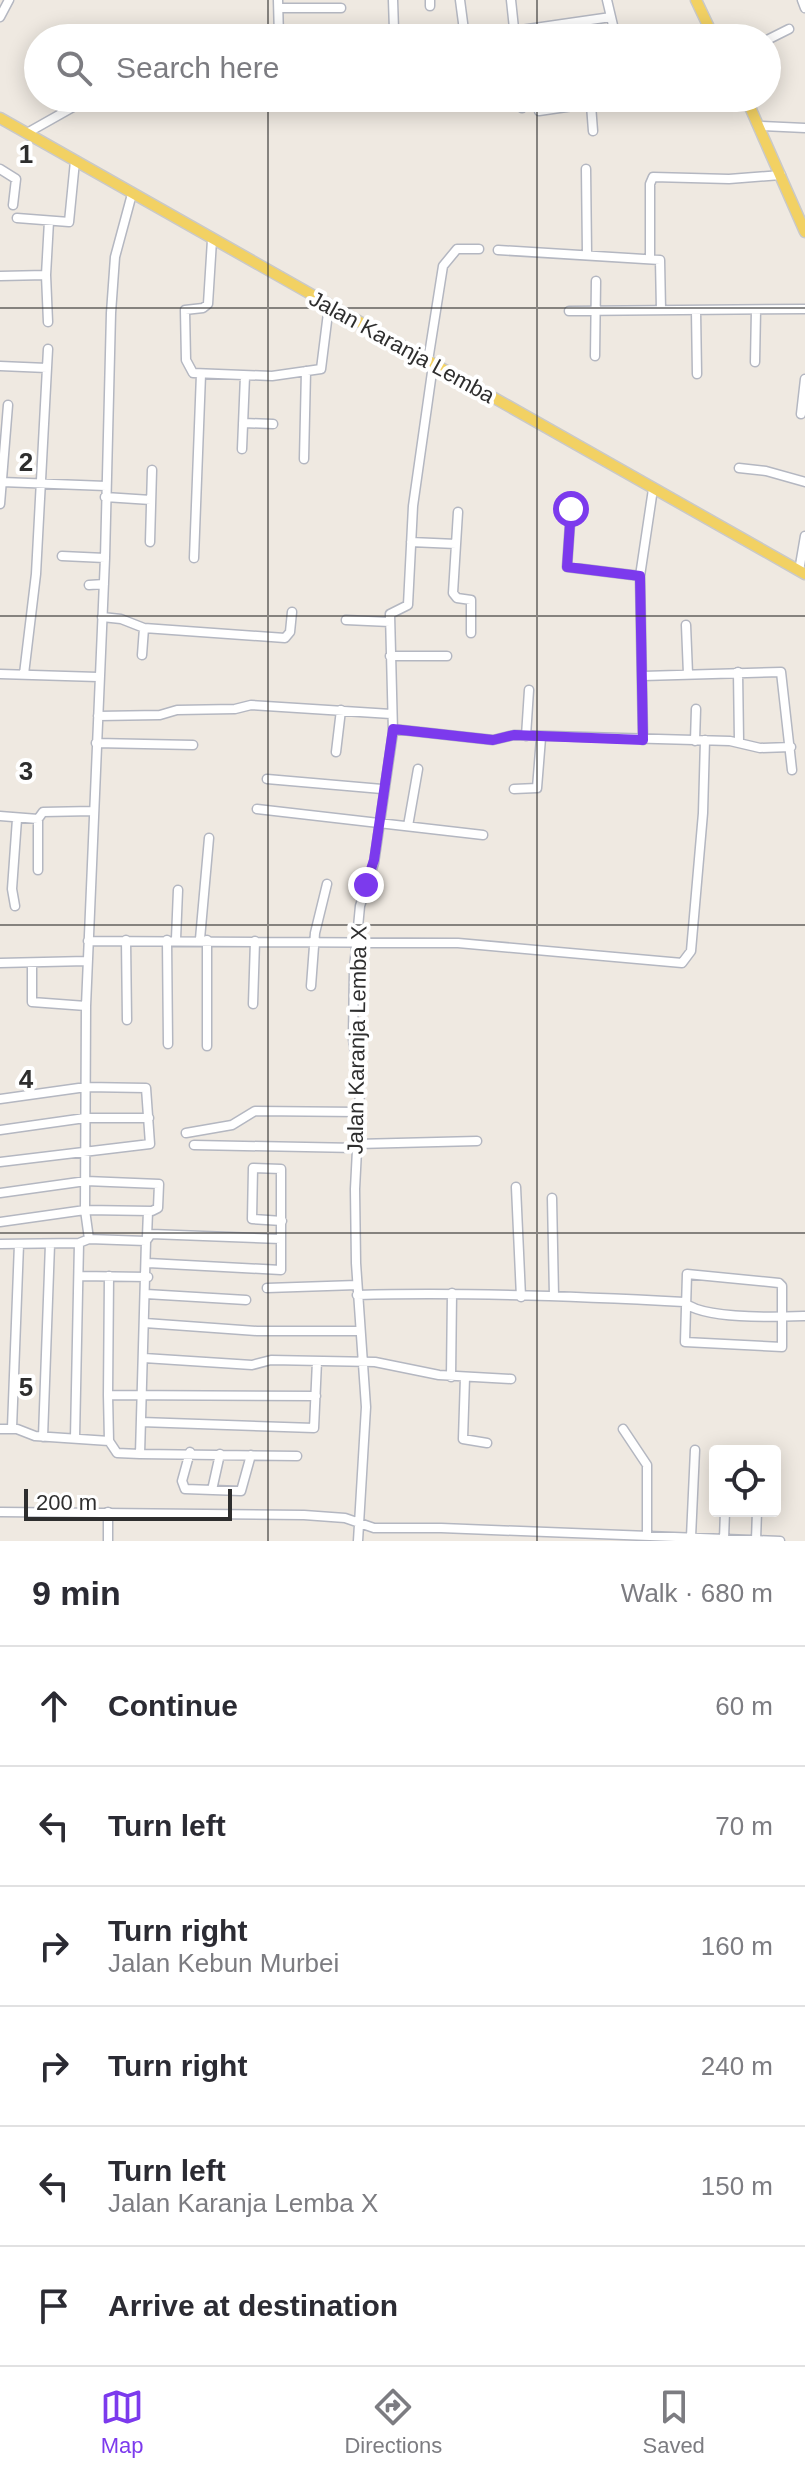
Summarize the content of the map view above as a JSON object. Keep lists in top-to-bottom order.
{
  "streets": {
    "main road": ["Jalan Karanja Lemba"],
    "street": ["Jalan Karanja Lemba X"]
  },
  "scale_bar": "200 m",
  "page": {
    "search": "Search here",
    "scale": "200 m",
    "heading": ["9 min", "Walk · 680 m"],
    "list": [
      ["Continue", "60 m"],
      ["Turn left", "70 m"],
      ["Turn right", "Jalan Kebun Murbei", "160 m"],
      ["Turn right", "240 m"],
      ["Turn left", "Jalan Karanja Lemba X", "150 m"],
      "Arrive at destination"
    ],
    "nav": ["Map", "Directions", "Saved"]
  },
  "grid": {
    "rows": [
      "1",
      "2",
      "3",
      "4",
      "5"
    ]
  }
}
